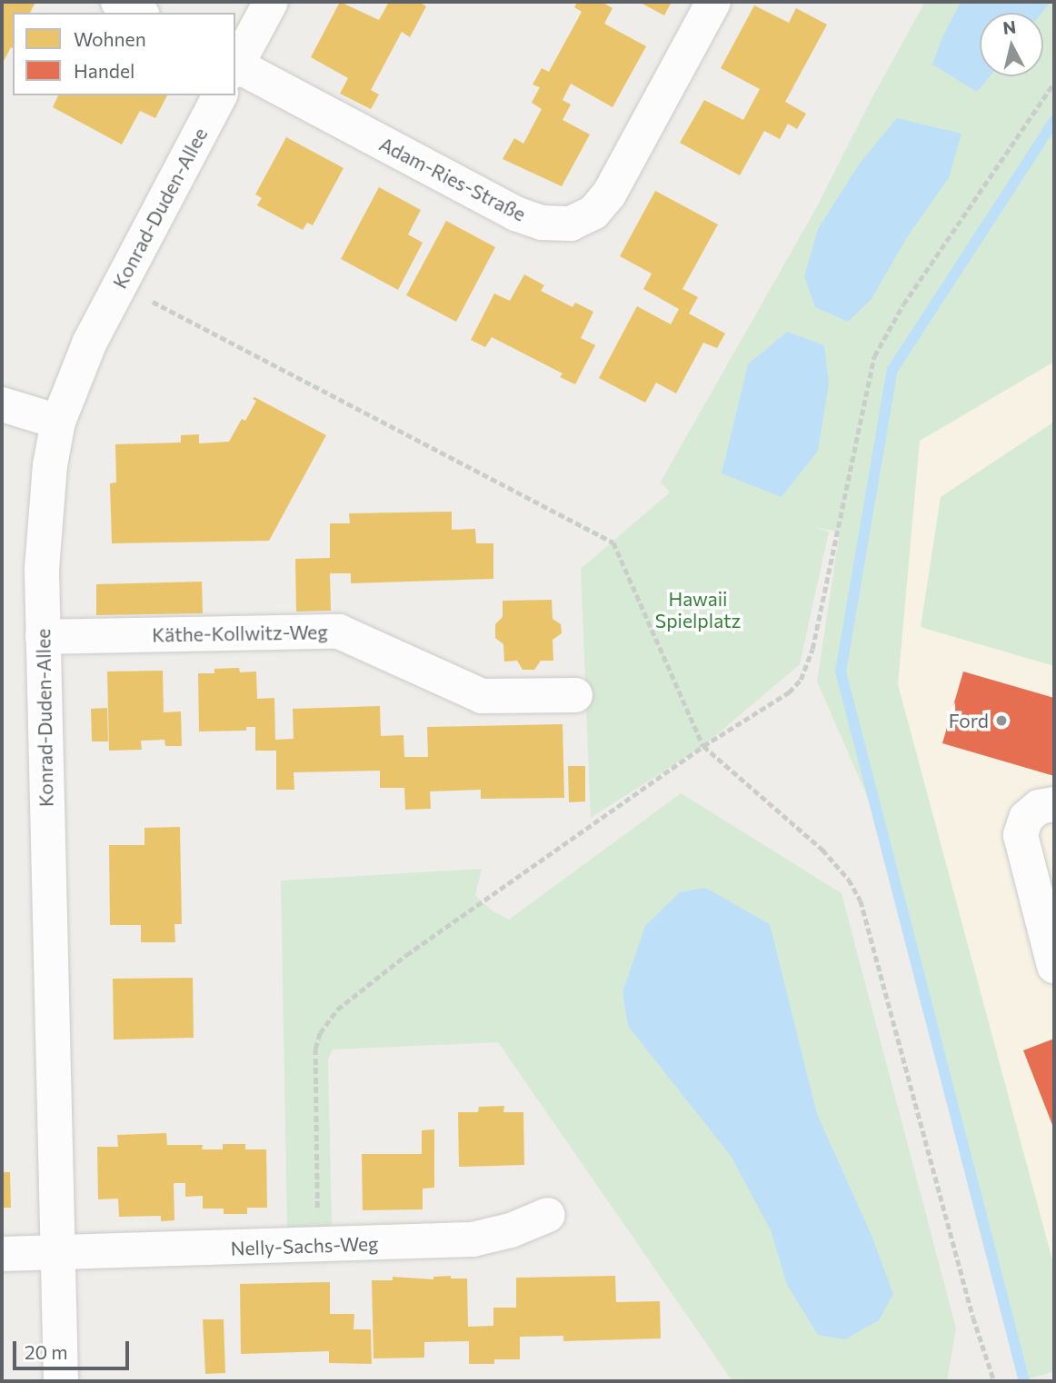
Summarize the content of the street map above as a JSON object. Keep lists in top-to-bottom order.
{
  "streets": {
    "street": [
      "Adam-Ries-Straße",
      "Konrad-Duden-Allee",
      "Käthe-Kollwitz-Weg",
      "Nelly-Sachs-Weg"
    ]
  },
  "crossings": [
    ["Konrad-Duden-Allee", "Käthe-Kollwitz-Weg"],
    ["Konrad-Duden-Allee", "Nelly-Sachs-Weg"]
  ],
  "parks": ["Hawaii Spielplatz"],
  "places": ["Ford"],
  "legend": ["Wohnen", "Handel"],
  "scale_bar": "20 m",
  "north": "top"
}
